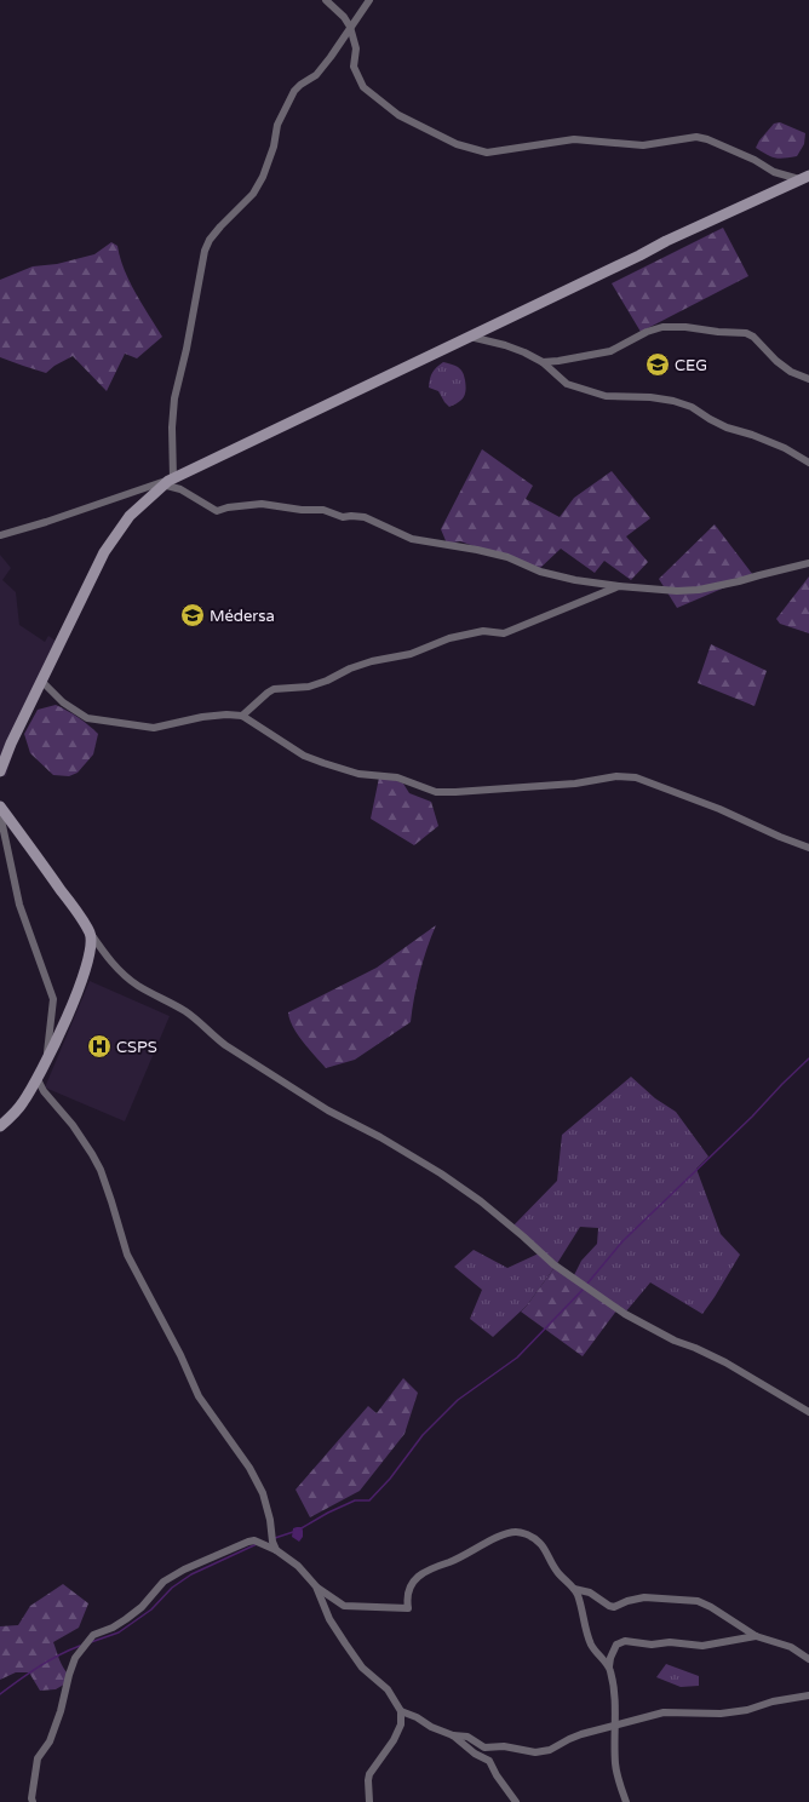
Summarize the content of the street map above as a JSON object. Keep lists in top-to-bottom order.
{
  "places": {
    "school or university": ["CEG", "Médersa"],
    "hospital": ["CSPS"]
  }
}
